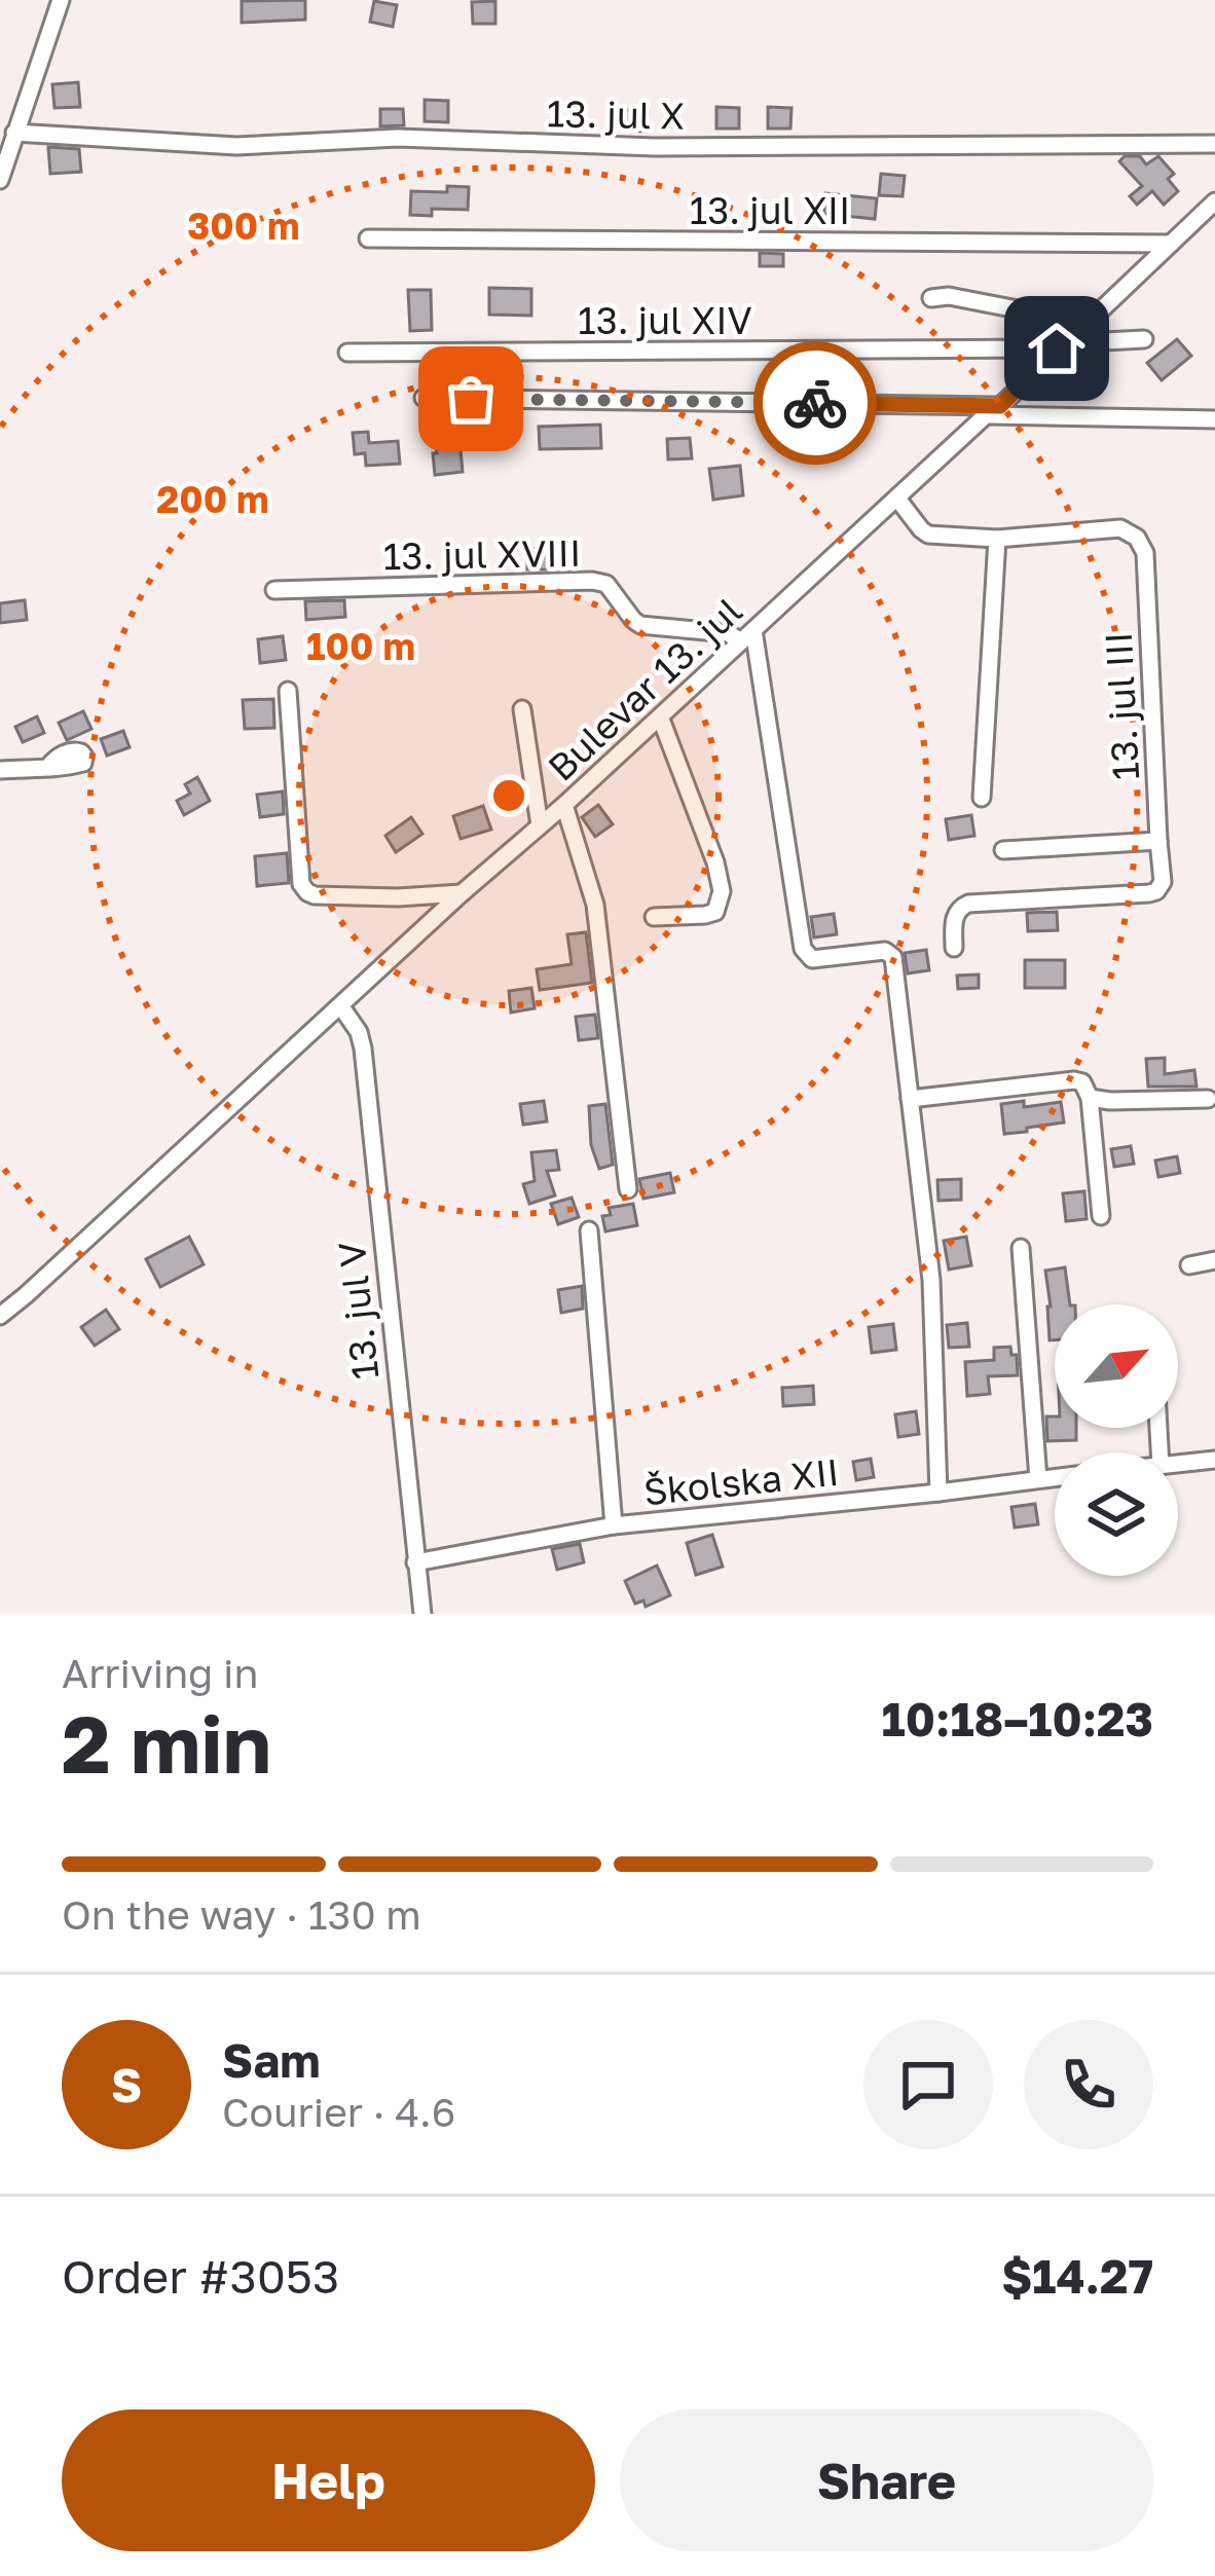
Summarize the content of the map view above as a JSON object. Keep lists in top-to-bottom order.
{
  "streets": {
    "street": [
      "13. jul X",
      "13. jul XII",
      "13. jul XIV",
      "13. jul XVIII",
      "Bulevar 13. jul",
      "13. jul III",
      "13. jul V",
      "Školska XII"
    ]
  },
  "crossings": [
    ["13. jul XII", "Bulevar 13. jul"],
    ["13. jul XIV", "Bulevar 13. jul"],
    ["13. jul XVIII", "Bulevar 13. jul"],
    ["Bulevar 13. jul", "13. jul III"],
    ["Bulevar 13. jul", "13. jul V"],
    ["13. jul V", "Školska XII"]
  ],
  "north": "top right",
  "page": {
    "heading": ["2 min", "Arriving in", "10:18–10:23"],
    "panel": [
      "Sam",
      "Courier · 4.6",
      "Order #3053",
      "$14.27"
    ],
    "bar": "On the way · 130 m",
    "round": "S",
    "buttons": ["Help", "Share"]
  },
  "rings": ["300 m", "200 m", "100 m"]
}
